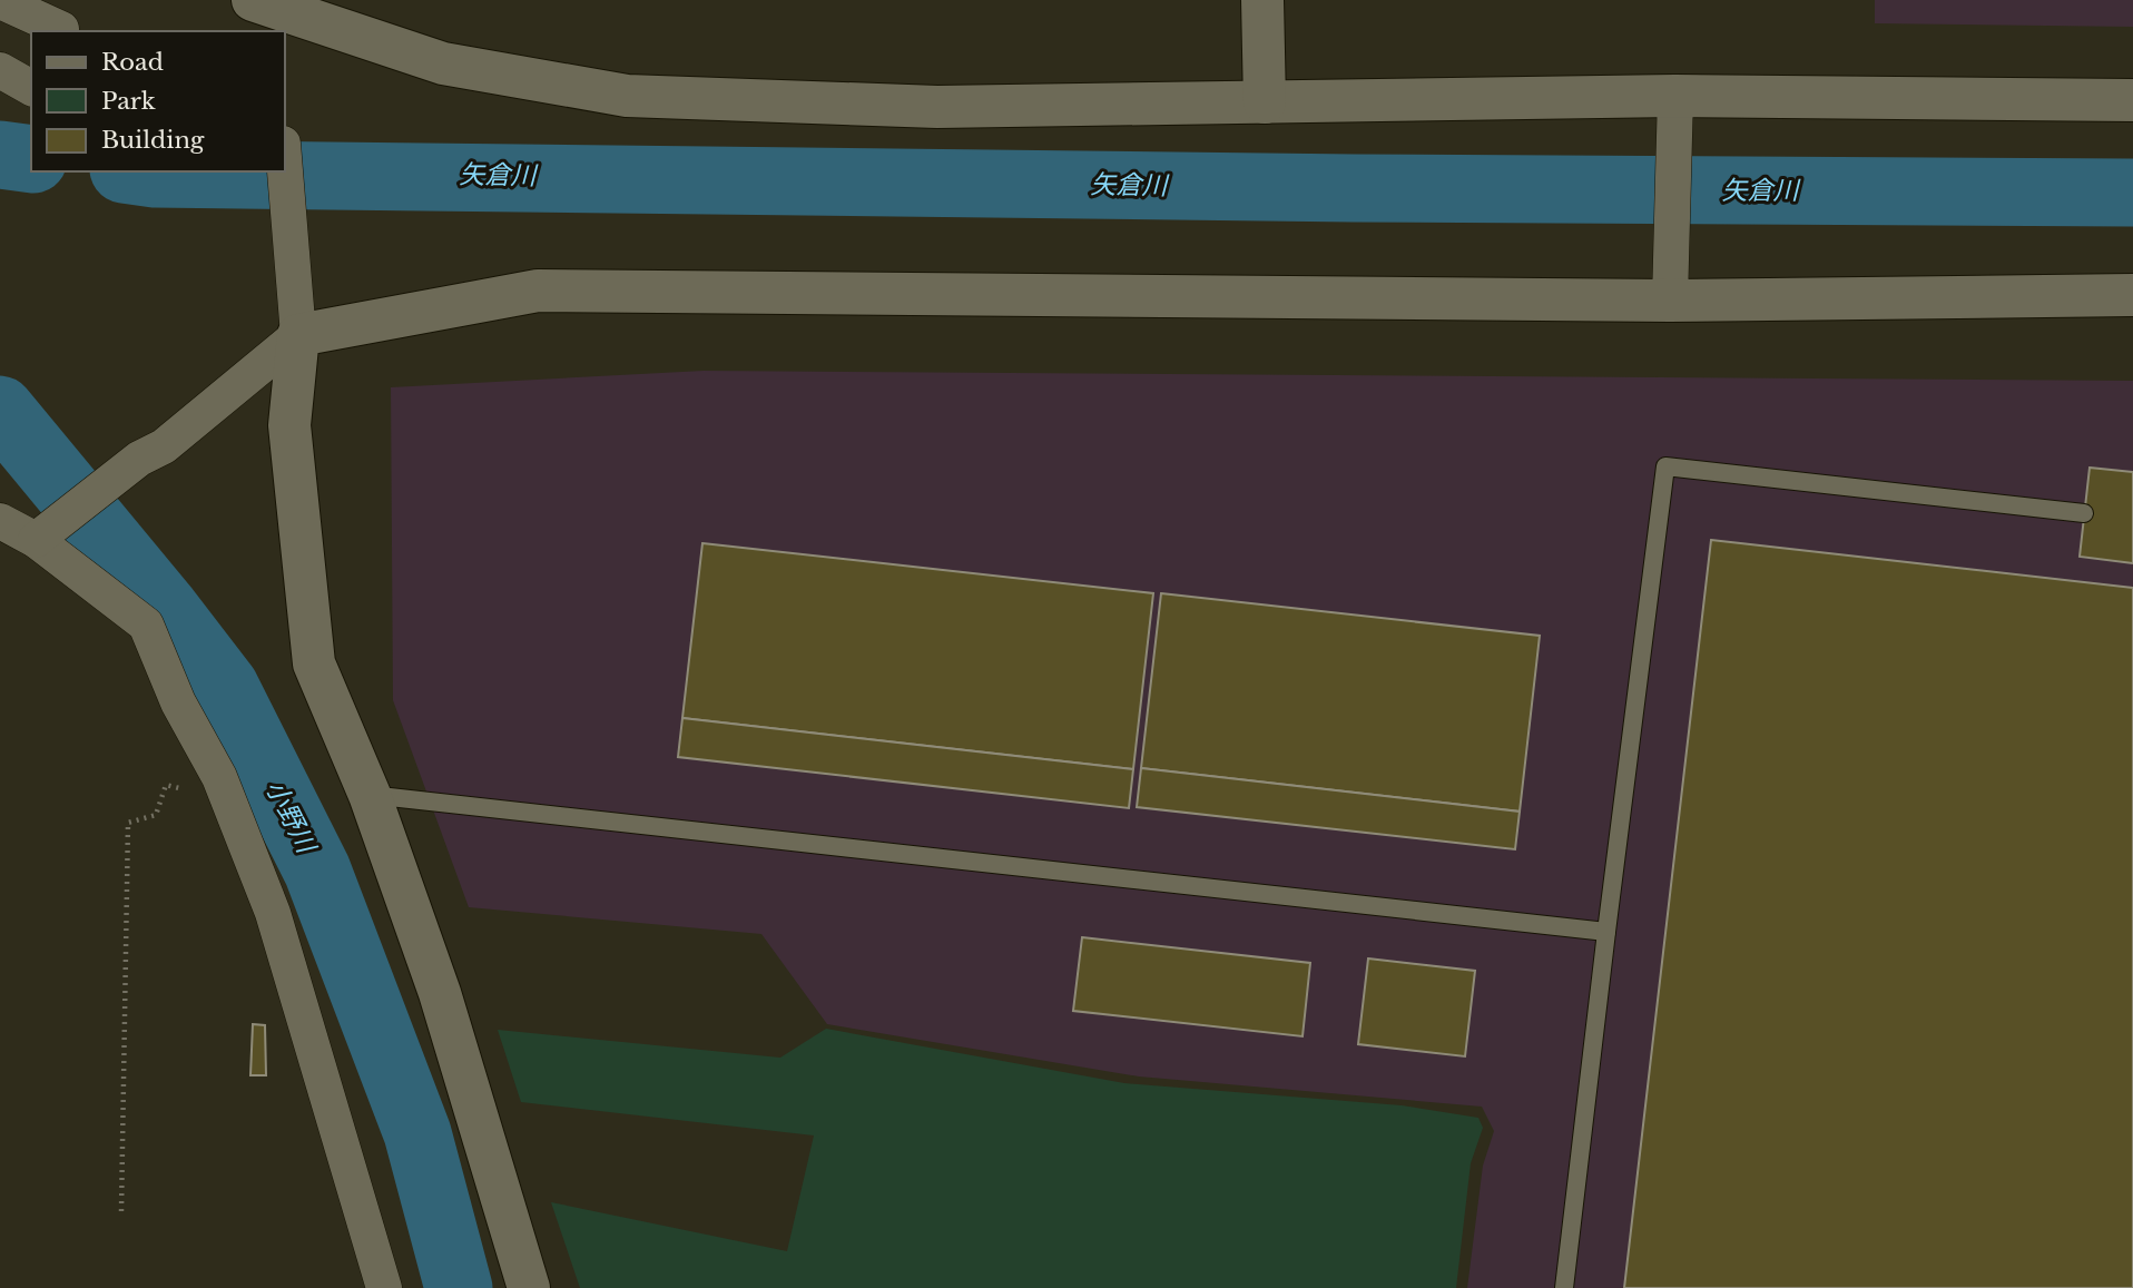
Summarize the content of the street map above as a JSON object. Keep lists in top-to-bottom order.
{
  "water": ["矢倉川", "小野川"],
  "legend": ["Road", "Park", "Building"]
}
